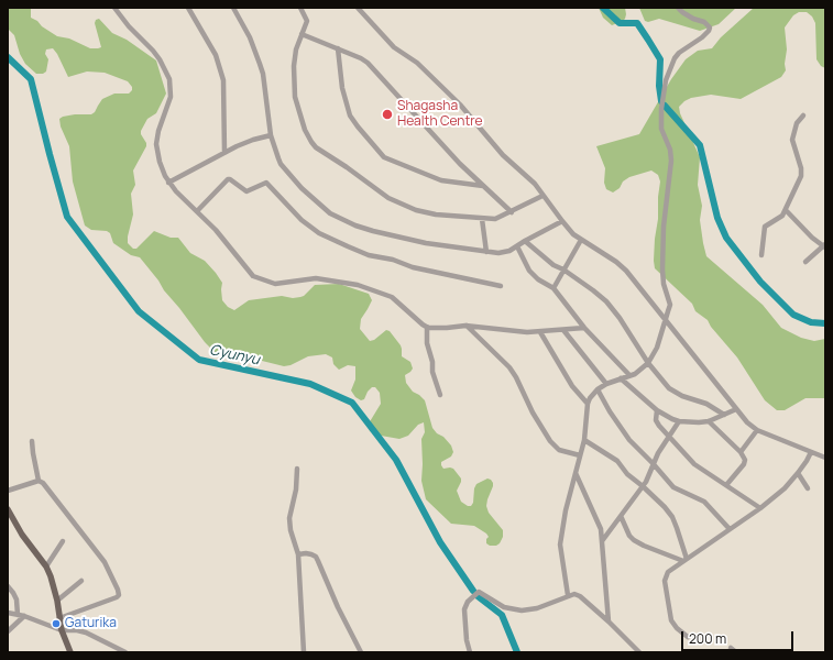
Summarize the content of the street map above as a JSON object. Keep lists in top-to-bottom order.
{
  "water": ["Cyunyu"],
  "places": ["Shagasha Health Centre", "Gaturika"],
  "scale_bar": "200 m"
}
